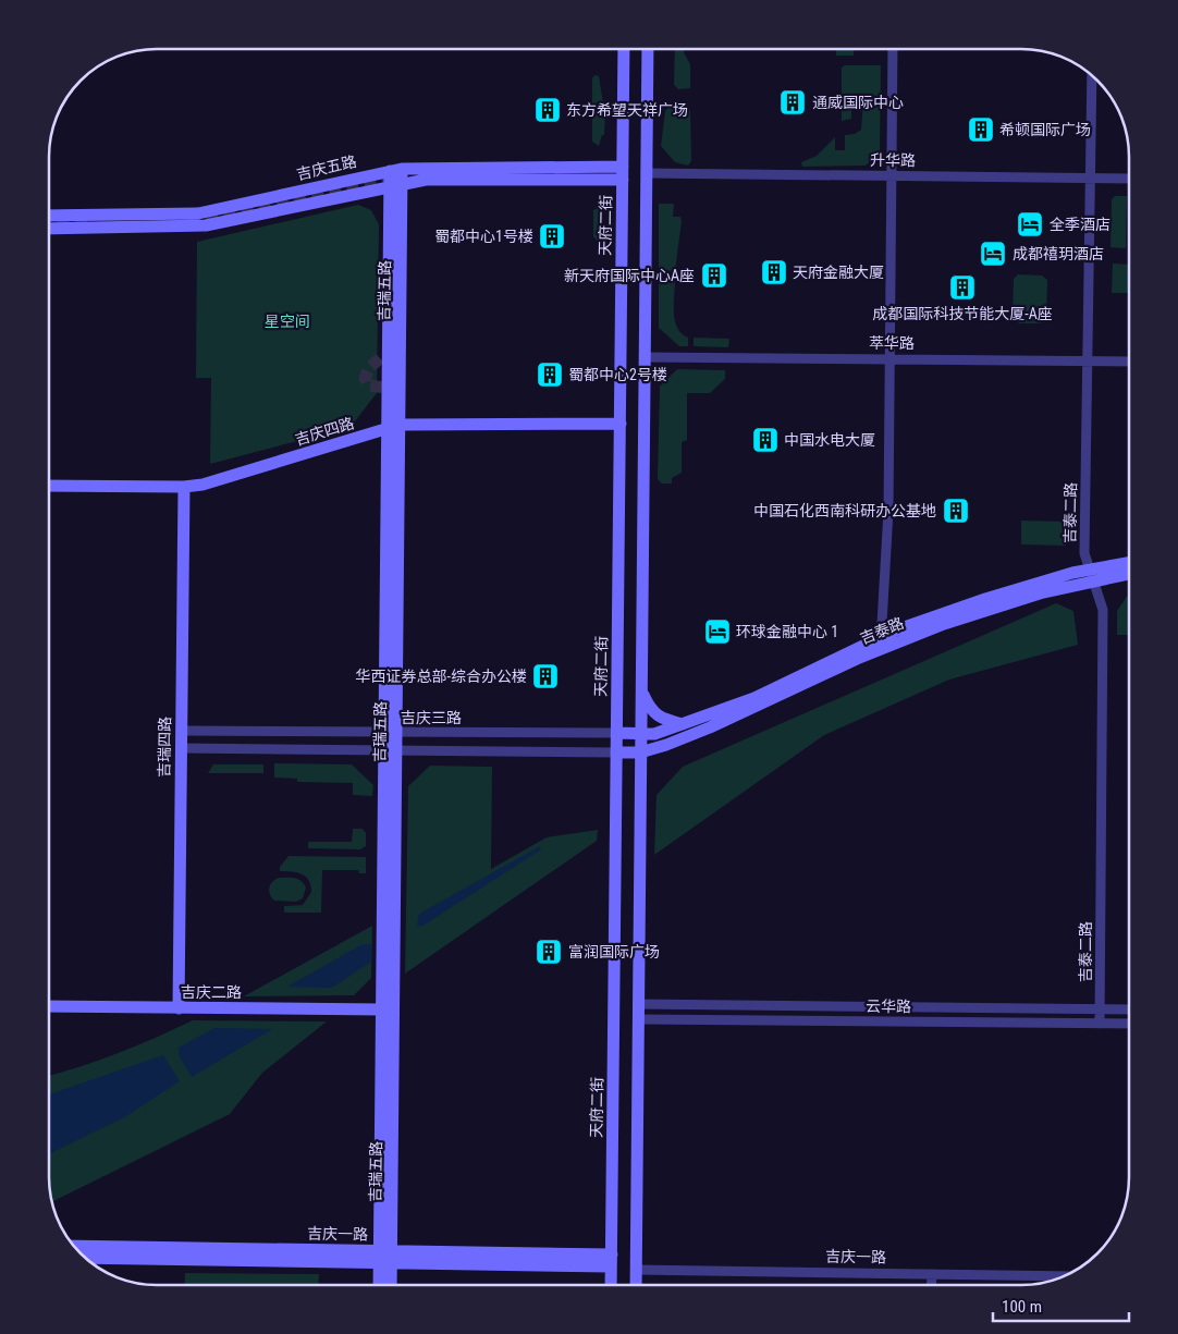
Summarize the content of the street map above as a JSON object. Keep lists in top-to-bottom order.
{
  "streets": {
    "street": [
      "升华路",
      "吉庆五路",
      "天府二街",
      "吉瑞五路",
      "萃华路",
      "吉庆四路",
      "吉泰二路",
      "吉泰路",
      "吉庆三路",
      "吉瑞四路",
      "吉庆二路",
      "云华路",
      "吉庆一路"
    ]
  },
  "crossings": [
    ["升华路", "吉泰二路"],
    ["吉庆五路", "天府二街"],
    ["吉庆五路", "吉瑞五路"],
    ["天府二街", "吉庆四路"],
    ["天府二街", "吉泰路"],
    ["天府二街", "吉庆三路"],
    ["天府二街", "吉庆一路"],
    ["吉瑞五路", "吉庆四路"],
    ["吉瑞五路", "吉庆三路"],
    ["吉瑞五路", "吉庆二路"],
    ["吉瑞五路", "吉庆一路"],
    ["萃华路", "吉泰二路"],
    ["吉庆四路", "吉瑞四路"],
    ["吉泰二路", "吉泰路"],
    ["吉泰二路", "云华路"],
    ["吉泰路", "吉庆三路"],
    ["吉庆三路", "吉瑞四路"],
    ["吉瑞四路", "吉庆二路"]
  ],
  "parks": ["星空间"],
  "places": {
    "building": [
      "通威国际中心",
      "东方希望天祥广场",
      "希顿国际广场",
      "蜀都中心1号楼",
      "天府金融大厦",
      "新天府国际中心A座",
      "成都国际科技节能大厦-A座",
      "蜀都中心2号楼",
      "中国水电大厦",
      "中国石化西南科研办公基地",
      "华西证券总部-综合办公楼",
      "富润国际广场"
    ],
    "hotel": ["全季酒店", "成都禧玥酒店", "环球金融中心 1"]
  },
  "scale_bar": "100 m"
}
